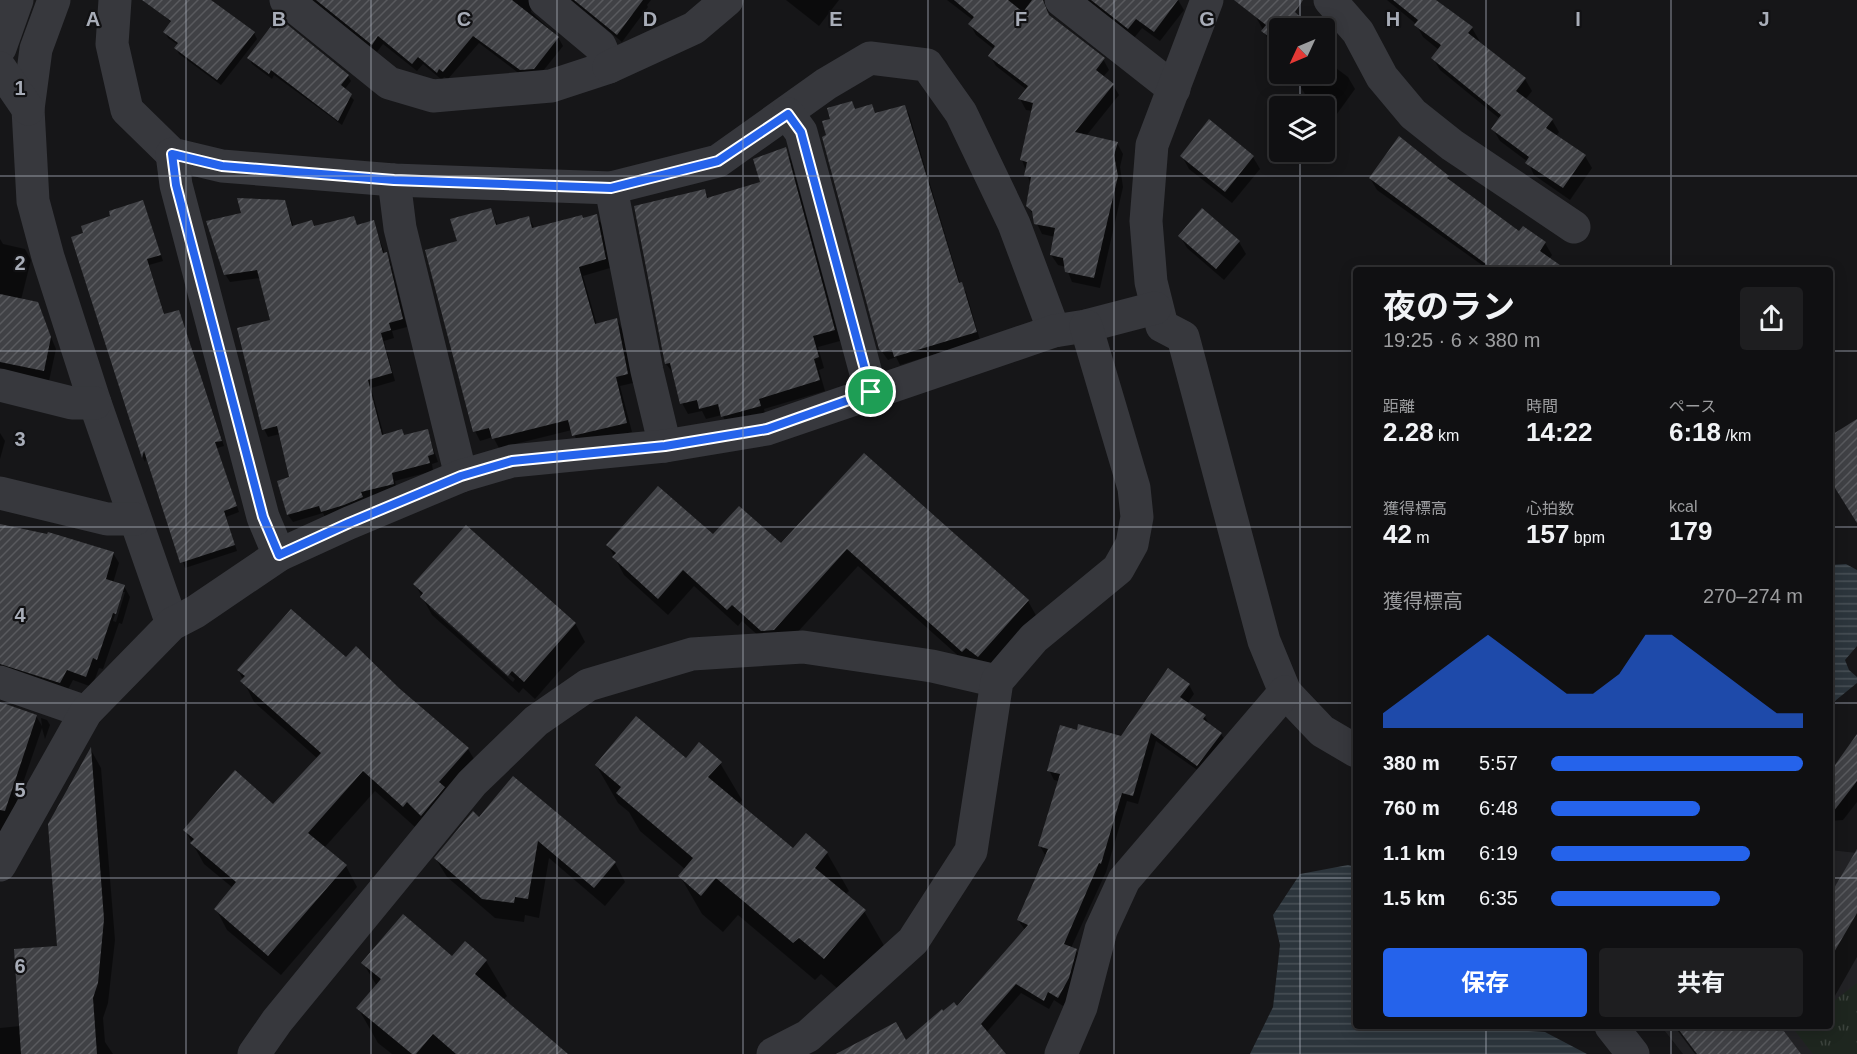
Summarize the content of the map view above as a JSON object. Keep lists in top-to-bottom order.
{
  "north": "bottom left",
  "page": {
    "heading": ["夜のラン", "19:25 · 6 × 380 m"],
    "stats": [
      ["距離", "2.28 km"],
      ["時間", "14:22"],
      ["ペース", "6:18 /km"],
      ["獲得標高", "42 m"],
      ["心拍数", "157 bpm"],
      ["kcal", "179"]
    ],
    "chart": ["獲得標高", "270–274 m"],
    "list": [
      {
        "name": "380 m",
        "note": "5:57"
      },
      {
        "name": "760 m",
        "note": "6:48"
      },
      {
        "name": "1.1 km",
        "note": "6:19"
      },
      {
        "name": "1.5 km",
        "note": "6:35"
      }
    ],
    "buttons": ["保存", "共有"]
  },
  "grid": {
    "columns": [
      "A",
      "B",
      "C",
      "D",
      "E",
      "F",
      "G",
      "H",
      "I",
      "J"
    ],
    "rows": [
      "1",
      "2",
      "3",
      "4",
      "5",
      "6"
    ]
  }
}
